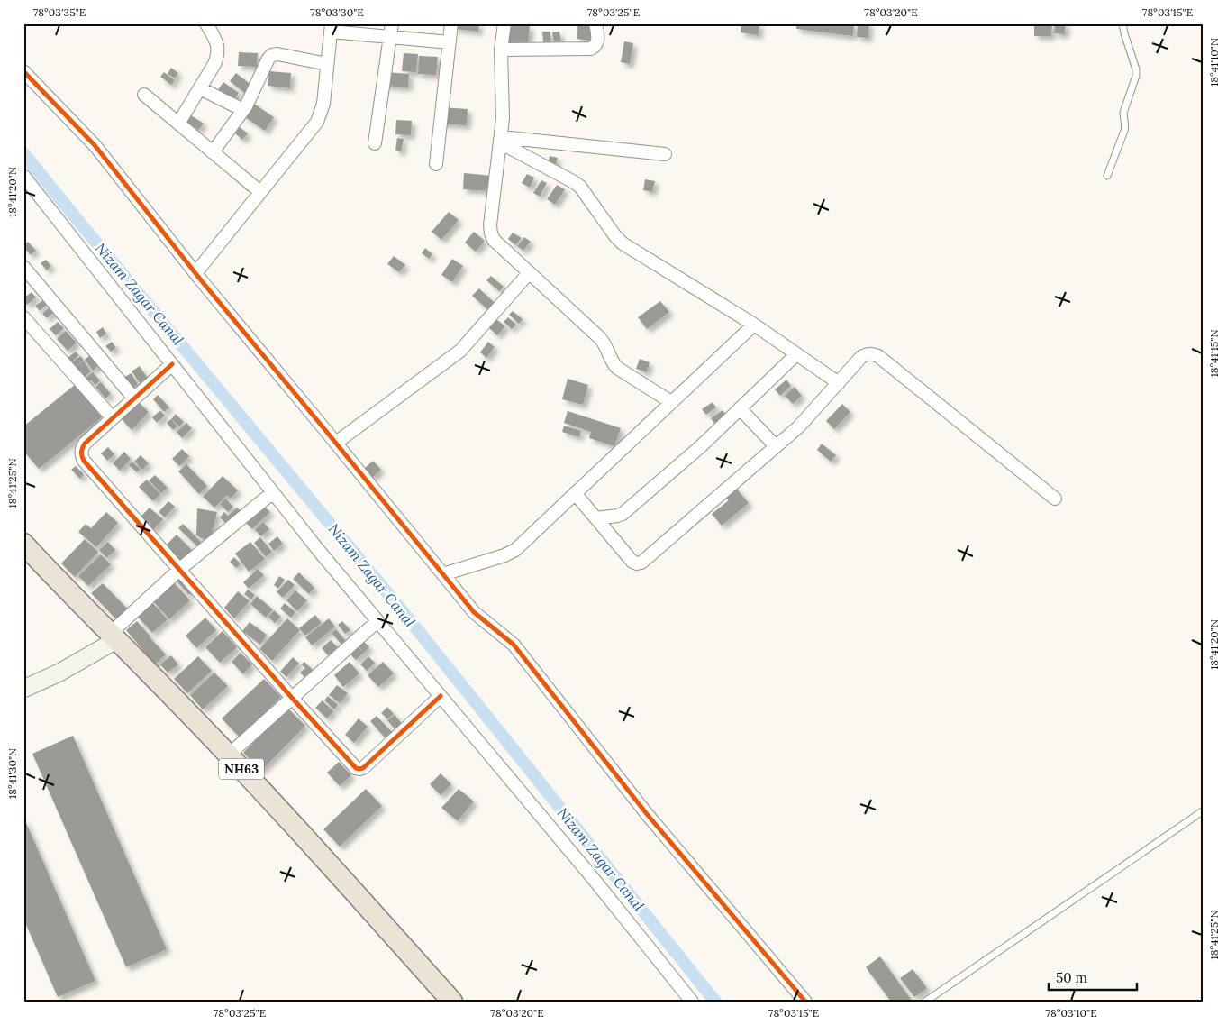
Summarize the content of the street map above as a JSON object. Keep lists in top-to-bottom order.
{
  "streets": {
    "highway": ["NH63"]
  },
  "water": ["Nizam Zagar Canal"],
  "scale_bar": "50 m",
  "coordinates": [
    "78°03'35\"E",
    "78°03'30\"E",
    "78°03'25\"E",
    "78°03'20\"E",
    "78°03'15\"E",
    "18°41'10\"N",
    "18°41'20\"N",
    "18°41'15\"N",
    "18°41'25\"N",
    "18°41'30\"N",
    "78°03'10\"E"
  ]
}
